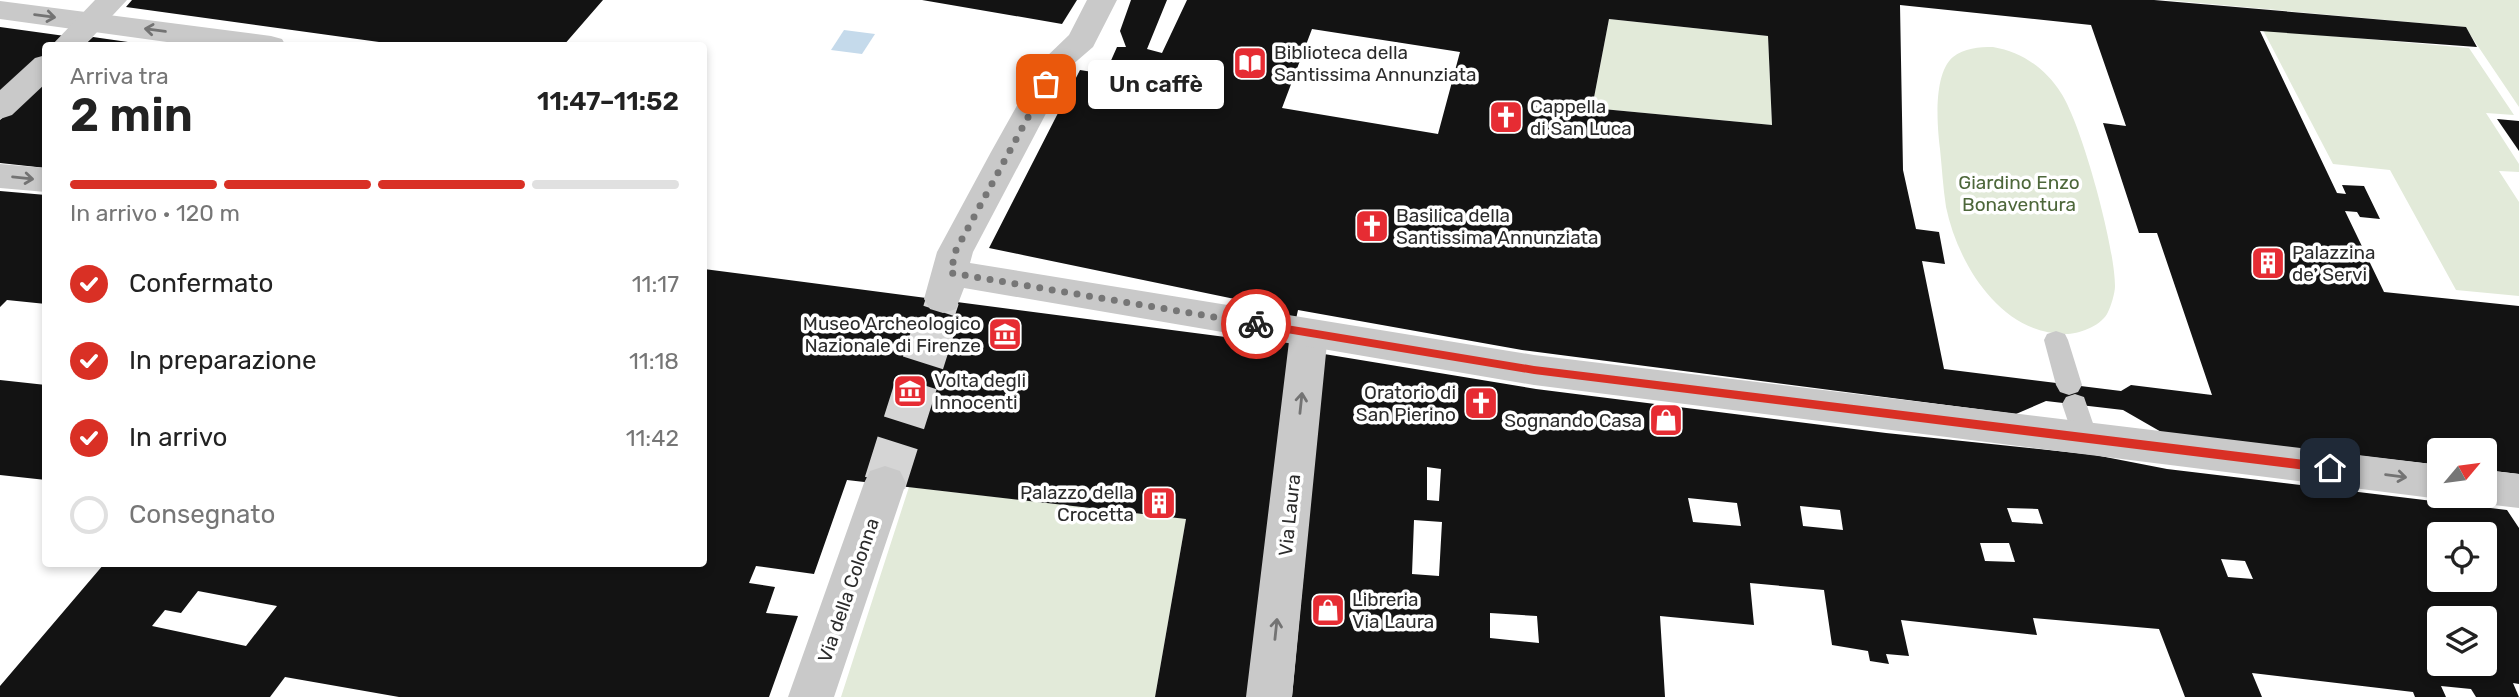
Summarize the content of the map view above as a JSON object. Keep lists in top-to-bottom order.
{
  "streets": {
    "street": ["Via Laura", "Via della Colonna"]
  },
  "one_way": ["Via Laura"],
  "parks": ["Giardino Enzo Bonaventura"],
  "places": {
    "library": ["Biblioteca della Santissima Annunziata"],
    "other": ["Un caffè"],
    "church": ["Cappella di San Luca", "Basilica della Santissima Annunziata", "Oratorio di San Pierino"],
    "building": ["Palazzina de' Servi", "Palazzo della Crocetta"],
    "museum": ["Museo Archeologico Nazionale di Firenze", "Volta degli Innocenti"],
    "shop": ["Sognando Casa", "Libreria Via Laura"]
  },
  "north": "top right",
  "page": {
    "heading": ["2 min", "Arriva tra", "11:47–11:52"],
    "bubble": "Un caffè",
    "bar": "In arrivo · 120 m",
    "list": [
      ["Confermato", "11:17"],
      ["In preparazione", "11:18"],
      ["In arrivo", "11:42"],
      "Consegnato"
    ]
  }
}
